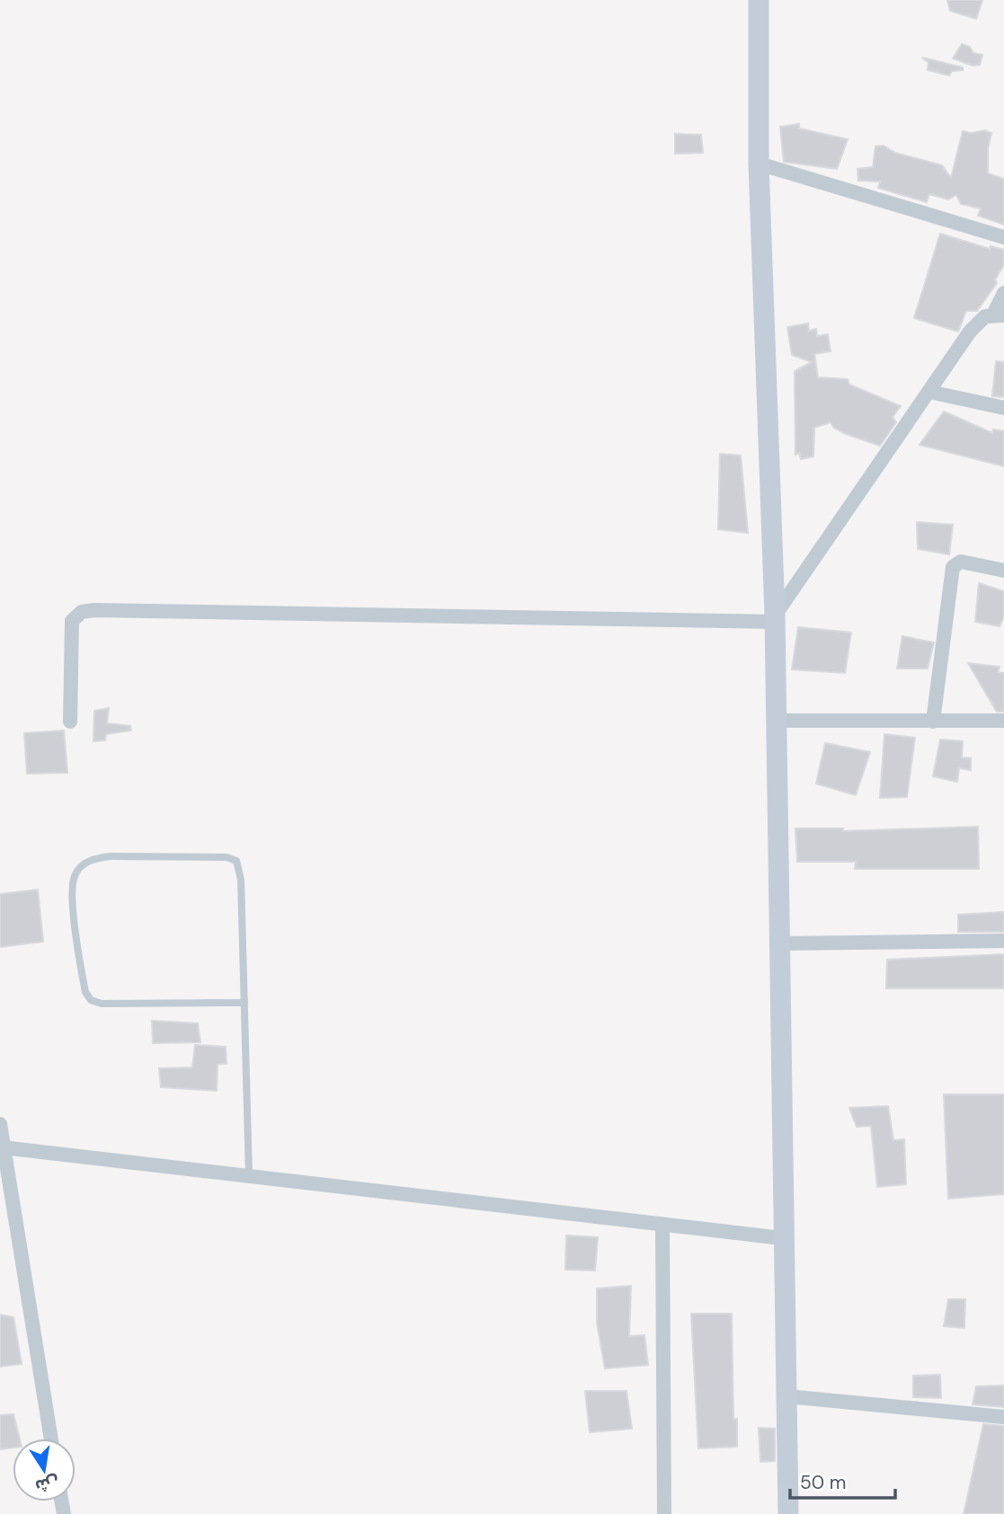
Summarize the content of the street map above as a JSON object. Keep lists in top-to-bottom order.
{
  "scale_bar": "50 m",
  "north": "bottom"
}
